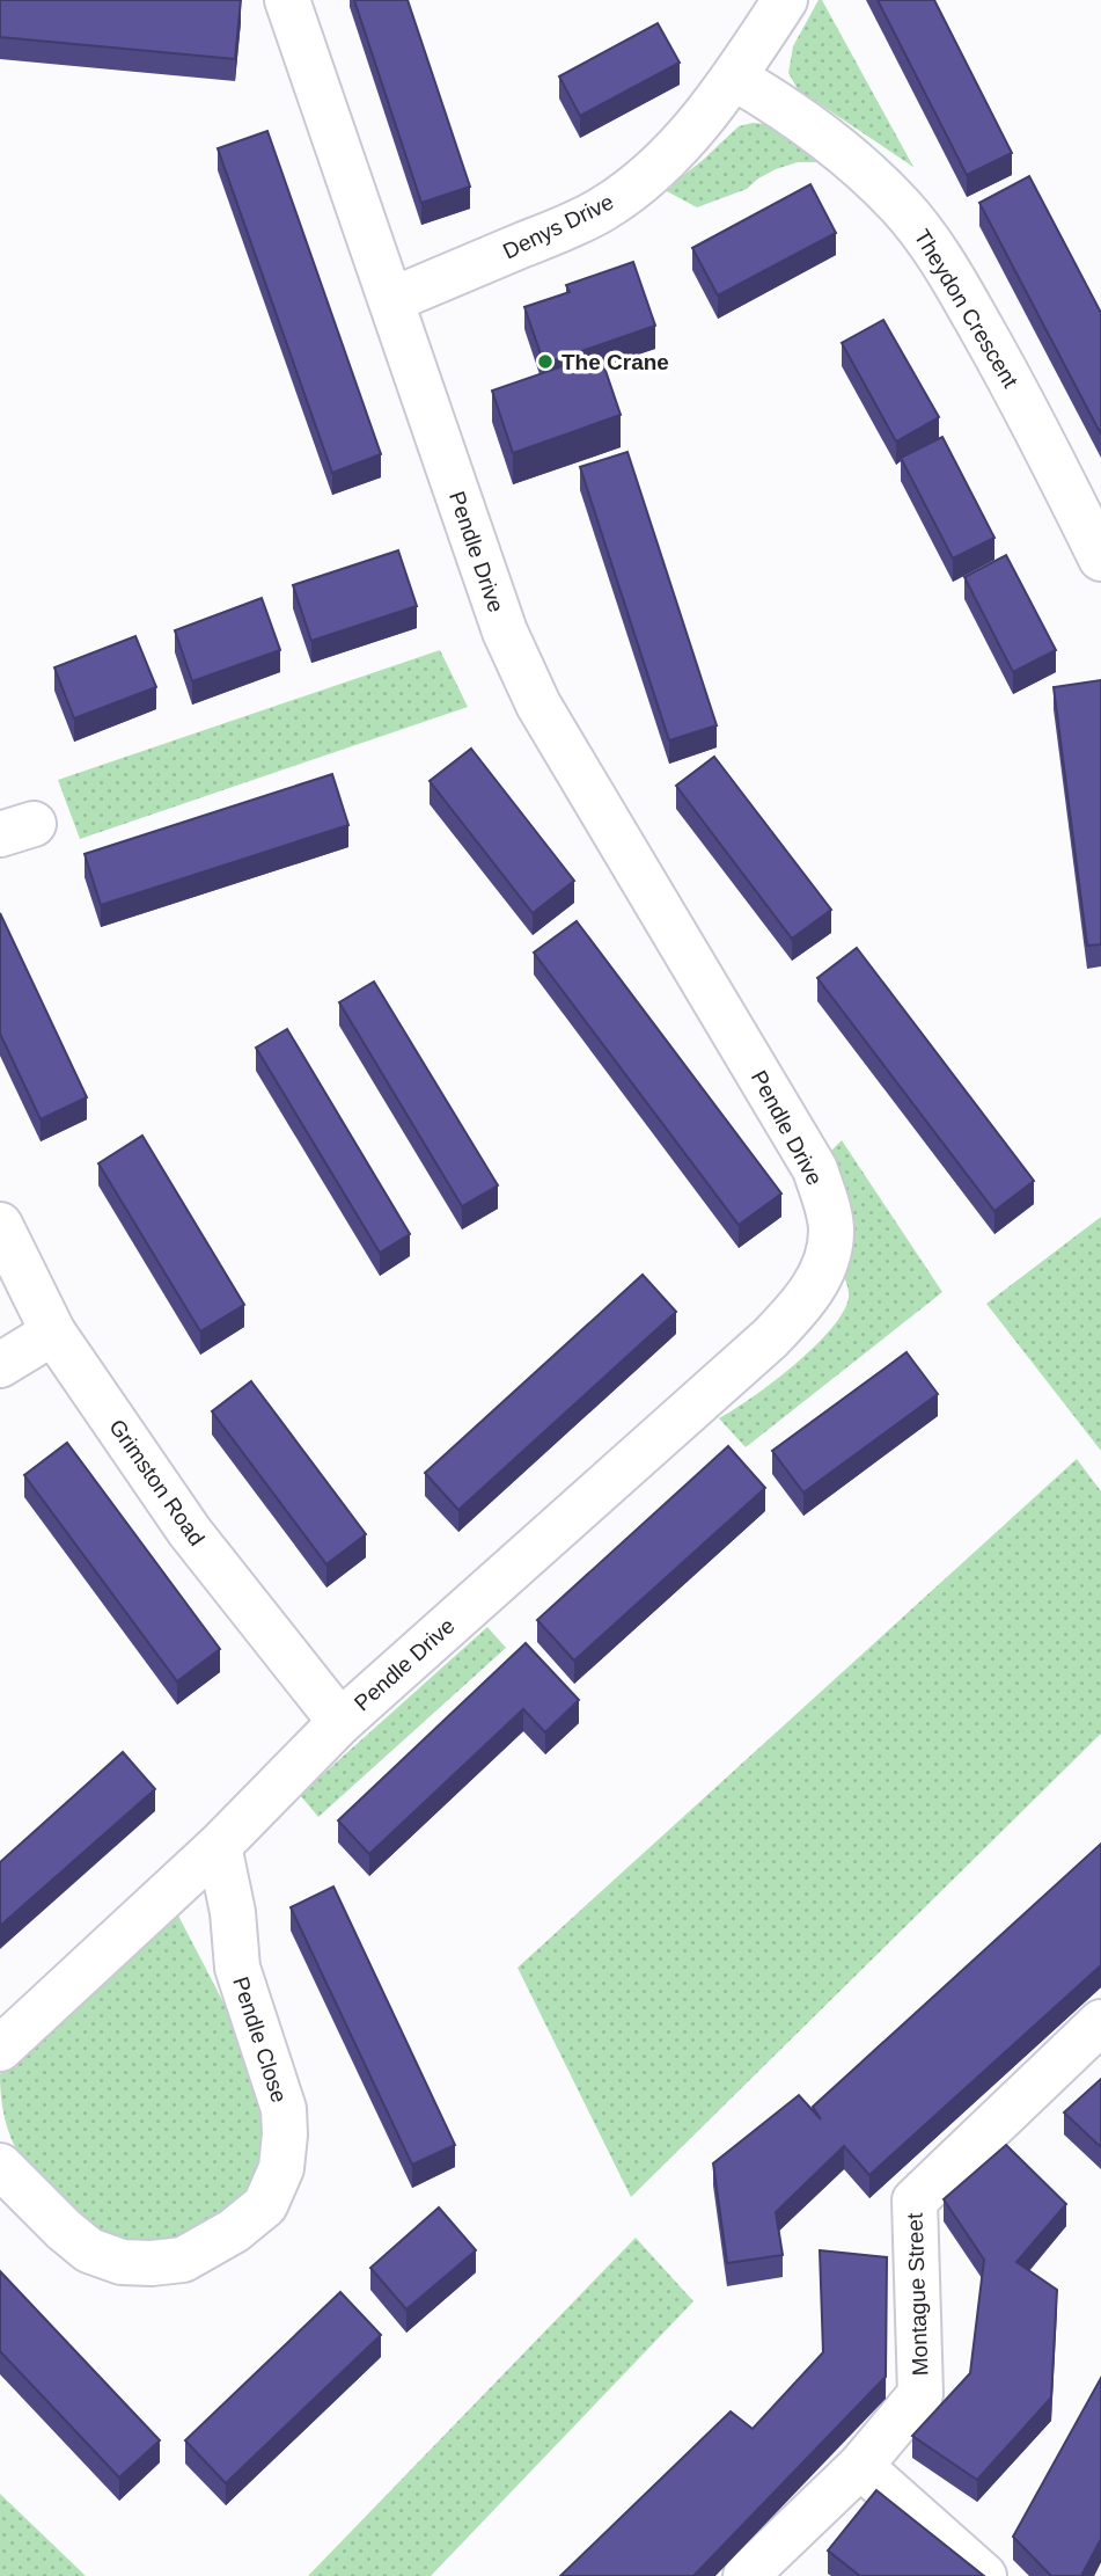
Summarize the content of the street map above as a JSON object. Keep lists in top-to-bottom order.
{
  "streets": {
    "street": [
      "Denys Drive",
      "Theydon Crescent",
      "Pendle Drive",
      "Grimston Road",
      "Pendle Close",
      "Montague Street"
    ]
  },
  "crossings": [
    ["Denys Drive", "Theydon Crescent"],
    ["Denys Drive", "Pendle Drive"],
    ["Pendle Drive", "Grimston Road"],
    ["Pendle Drive", "Pendle Close"]
  ],
  "places": ["The Crane"]
}
